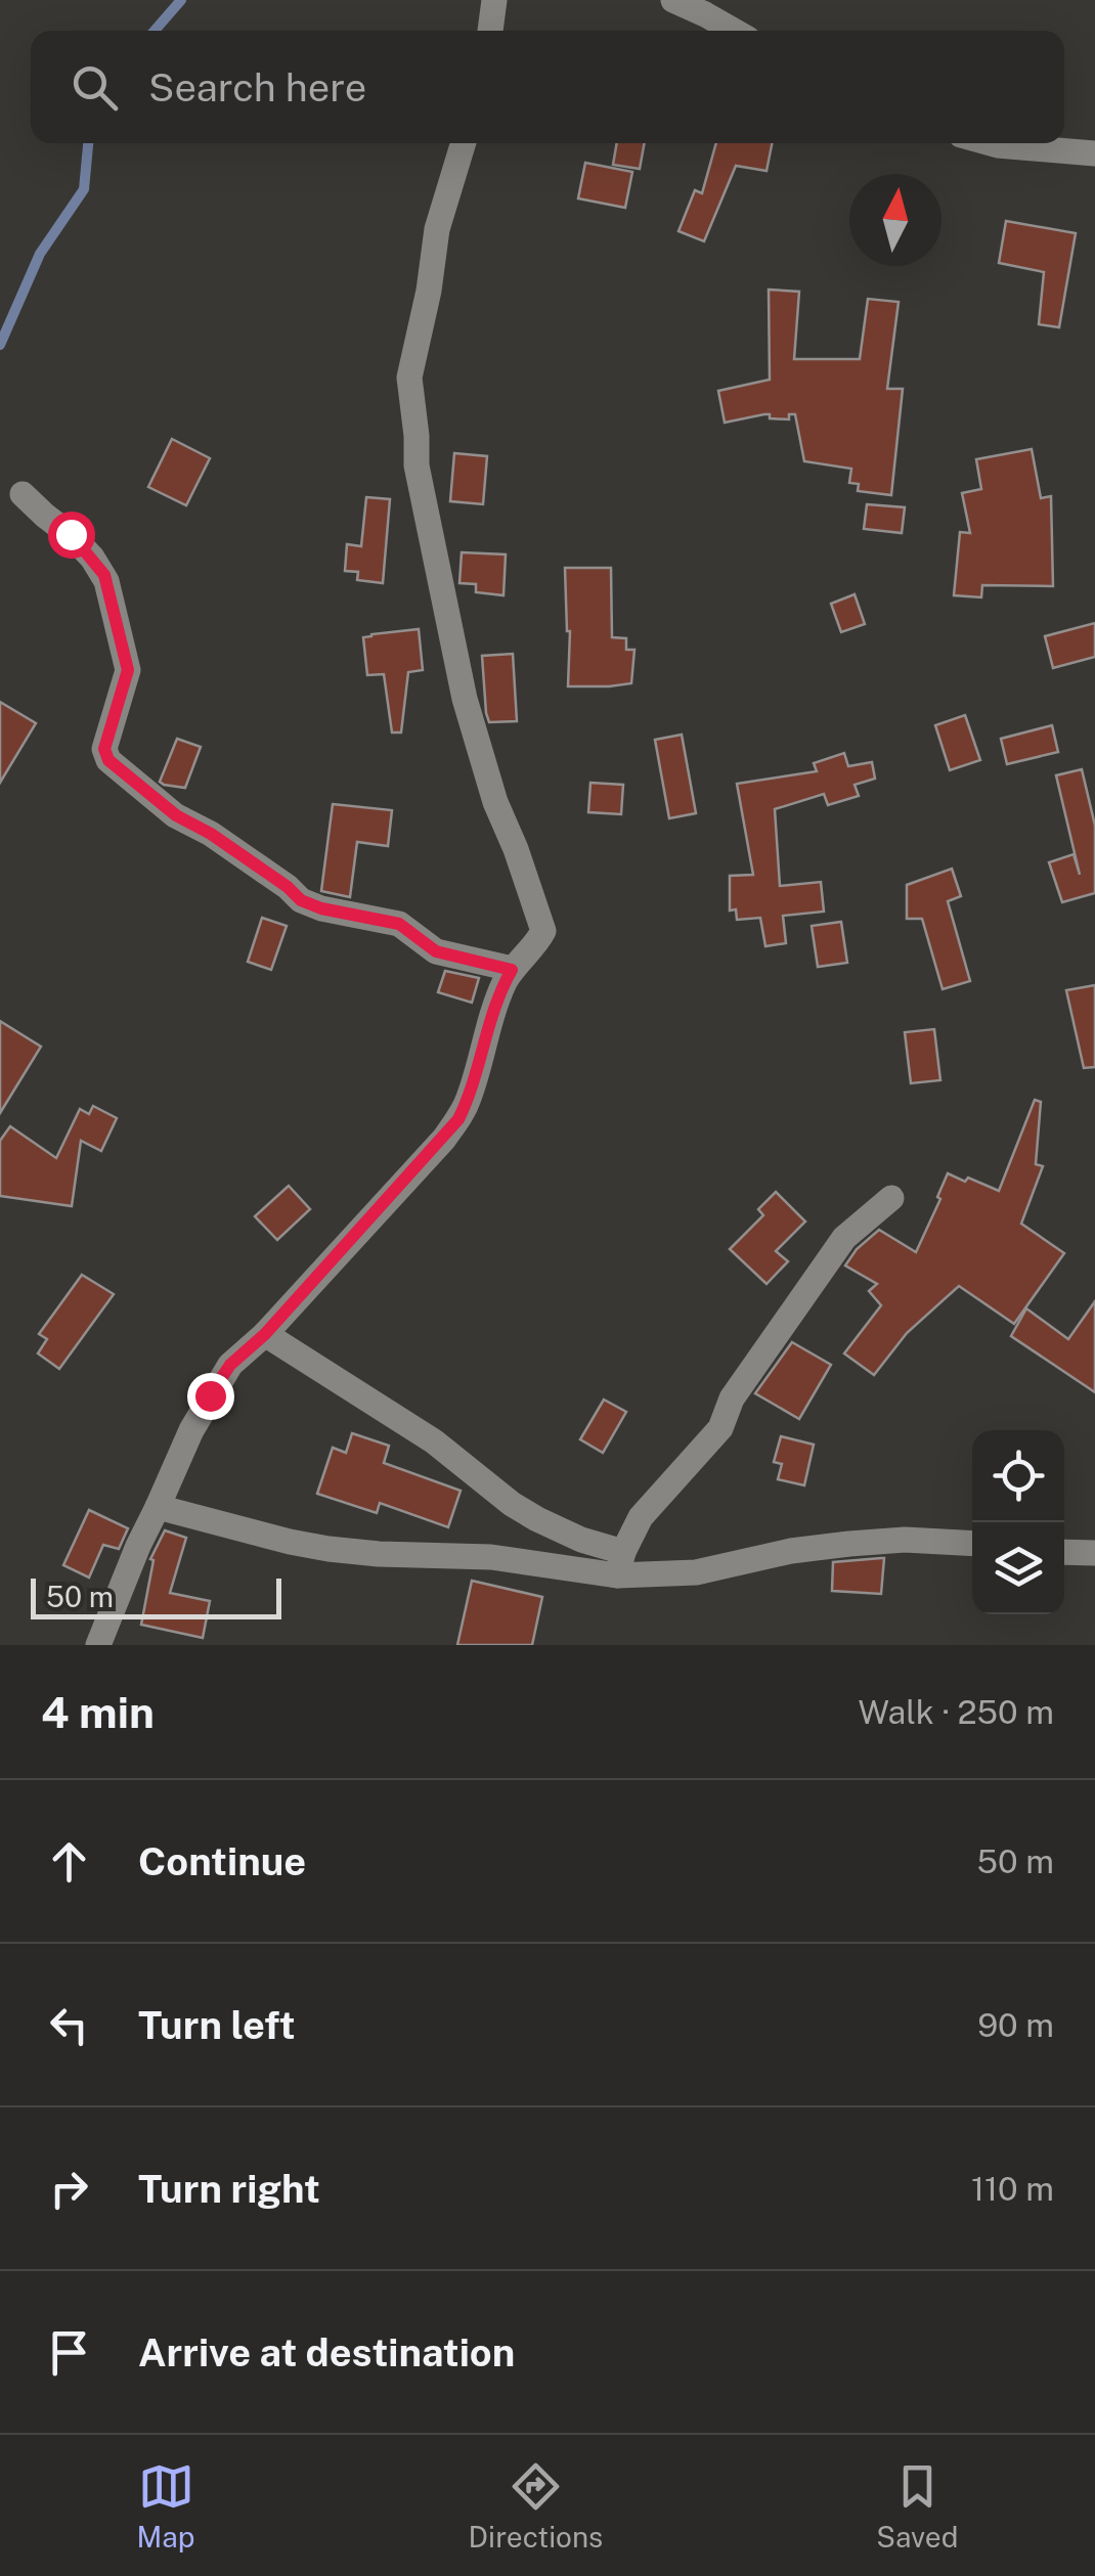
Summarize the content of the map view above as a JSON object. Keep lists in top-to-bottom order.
{
  "scale_bar": "50 m",
  "north": "top",
  "page": {
    "search": "Search here",
    "scale": "50 m",
    "heading": ["4 min", "Walk · 250 m"],
    "list": [
      ["Continue", "50 m"],
      ["Turn left", "90 m"],
      ["Turn right", "110 m"],
      "Arrive at destination"
    ],
    "nav": ["Map", "Directions", "Saved"]
  }
}
